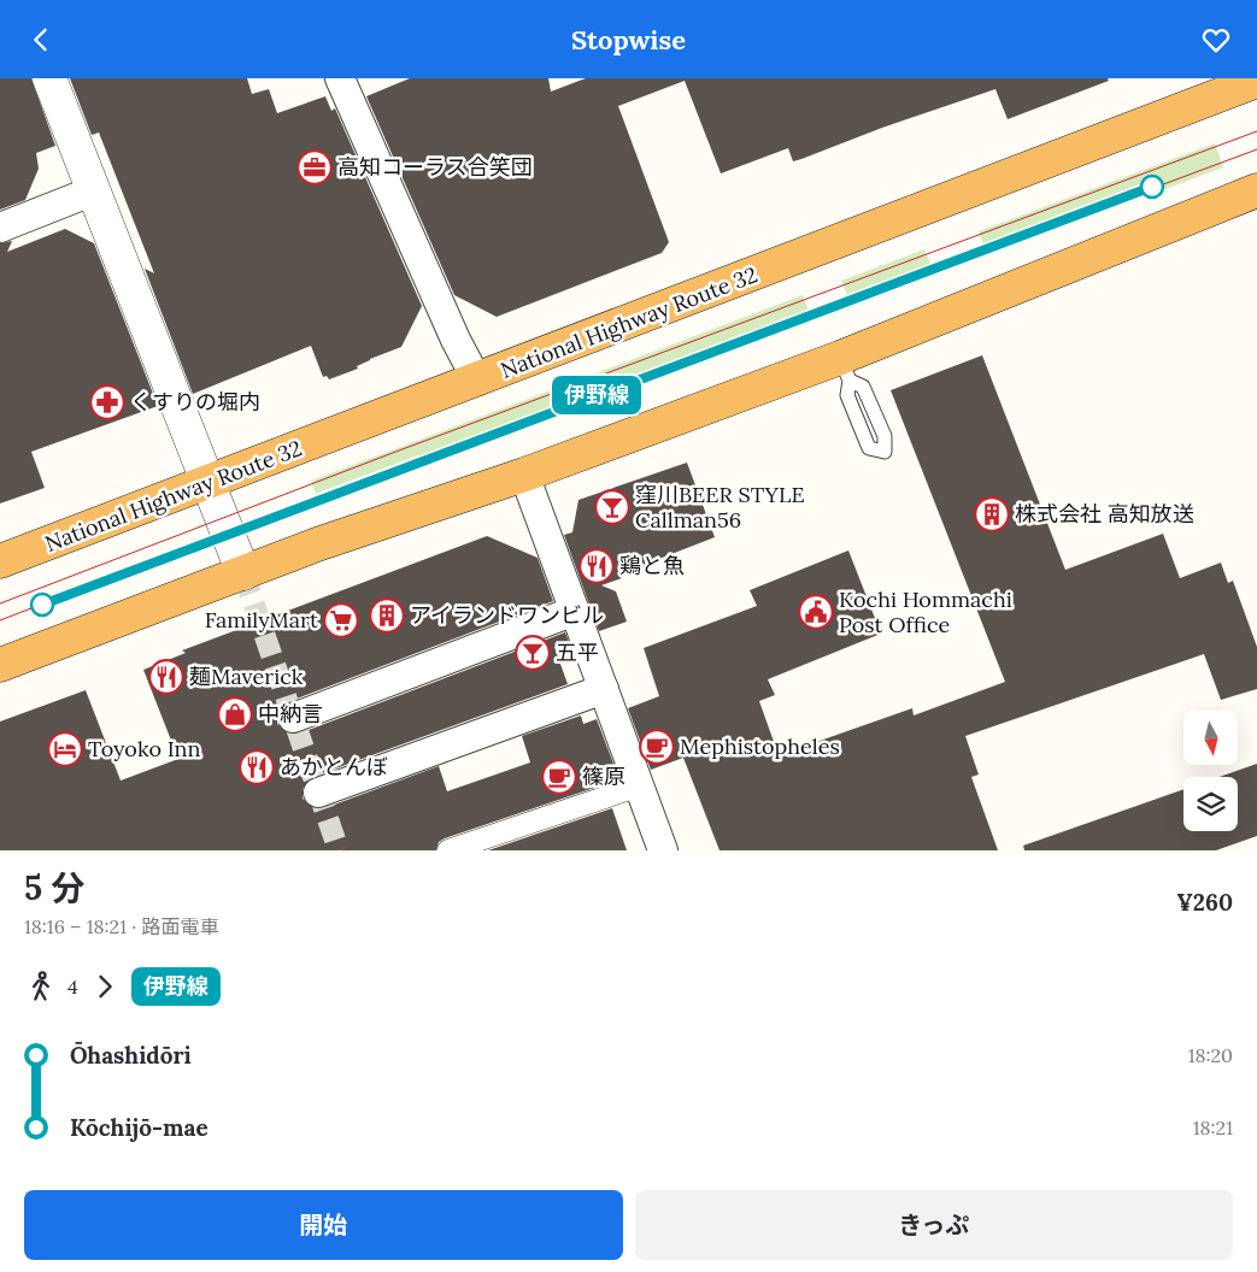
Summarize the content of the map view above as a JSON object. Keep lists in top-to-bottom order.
{
  "streets": {
    "highway": ["National Highway Route 32"]
  },
  "places": {
    "office": ["高知コーラス合笑団"],
    "pharmacy": ["くすりの堀内"],
    "bar": ["窪川BEER STYLE Callman56", "五平"],
    "building": ["株式会社 高知放送", "アイランドワンビル"],
    "restaurant": ["鶏と魚", "麺Maverick", "あかとんぼ"],
    "public building": ["Kochi Hommachi Post Office"],
    "supermarket": ["FamilyMart"],
    "shop": ["中納言"],
    "cafe": ["Mephistopheles", "篠原"],
    "hotel": ["Toyoko Inn"]
  },
  "lines": ["tram line 伊野線"],
  "north": "bottom",
  "page": {
    "header": "Stopwise",
    "on_map": "伊野線",
    "heading": ["5 分", "18:16 – 18:21 · 路面電車", "¥260"],
    "legs": ["4", "伊野線"],
    "list": [
      {
        "name": "Ōhashidōri",
        "value": "18:20"
      },
      {
        "name": "Kōchijō-mae",
        "value": "18:21"
      }
    ],
    "buttons": ["開始", "きっぷ"]
  }
}
